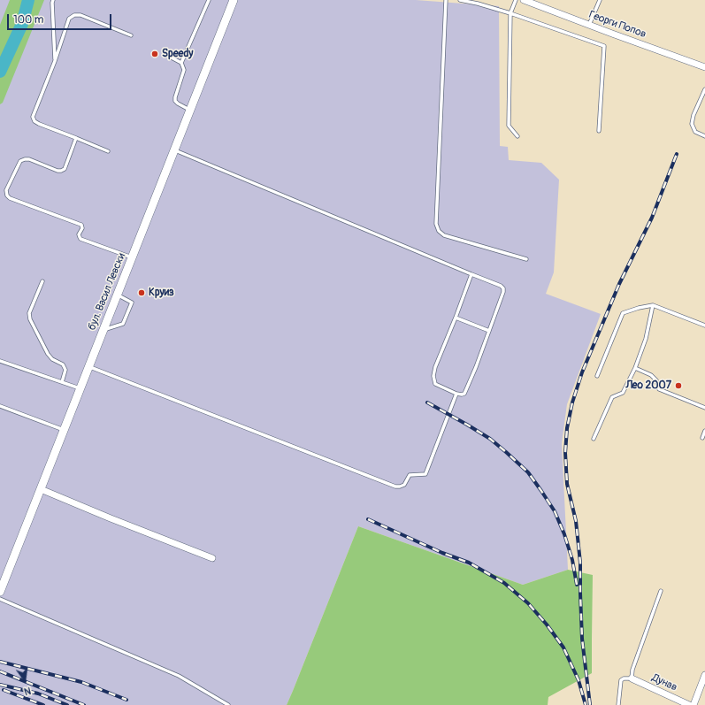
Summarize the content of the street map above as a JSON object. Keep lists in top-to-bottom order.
{
  "streets": {
    "street": ["Георги Попов", "бул. Васил Левски", "Дунав"]
  },
  "places": ["Speedy", "Круиз", "Лео 2007"],
  "scale_bar": "100 m",
  "north": "bottom"
}
